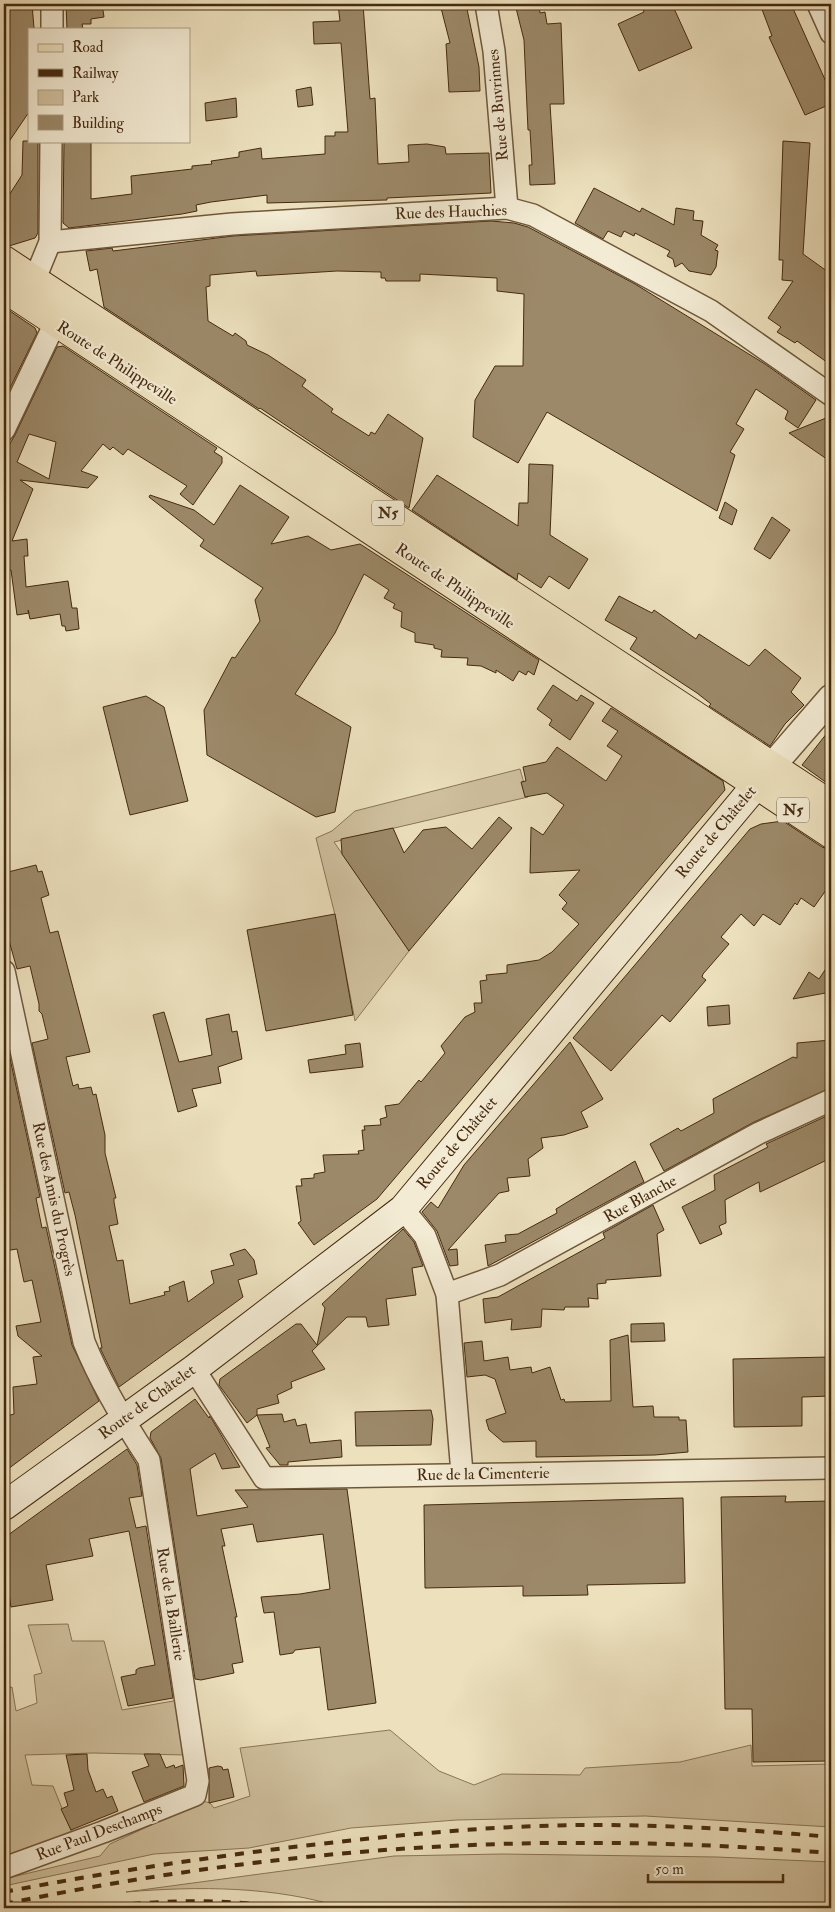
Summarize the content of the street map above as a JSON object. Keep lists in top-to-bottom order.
{
  "streets": {
    "main road": ["Route de Philippeville", "N5", "Route de Châtelet"],
    "street": [
      "Rue de Buvrinnes",
      "Rue des Hauchies",
      "Rue des Amis du Progrès",
      "Rue Blanche",
      "Rue de la Cimenterie",
      "Rue de la Baillerie",
      "Rue Paul Deschamps"
    ]
  },
  "crossings": [
    ["Rue de Buvrinnes", "Rue des Hauchies"],
    ["Route de Philippeville", "Route de Châtelet"],
    ["Route de Châtelet", "Rue des Amis du Progrès"],
    ["Route de Châtelet", "Rue de la Cimenterie"],
    ["Route de Châtelet", "Rue de la Baillerie"],
    ["Rue des Amis du Progrès", "Rue de la Baillerie"],
    ["Rue de la Baillerie", "Rue Paul Deschamps"]
  ],
  "legend": [
    "Road",
    "Railway",
    "Park",
    "Building"
  ],
  "scale_bar": "50 m"
}
